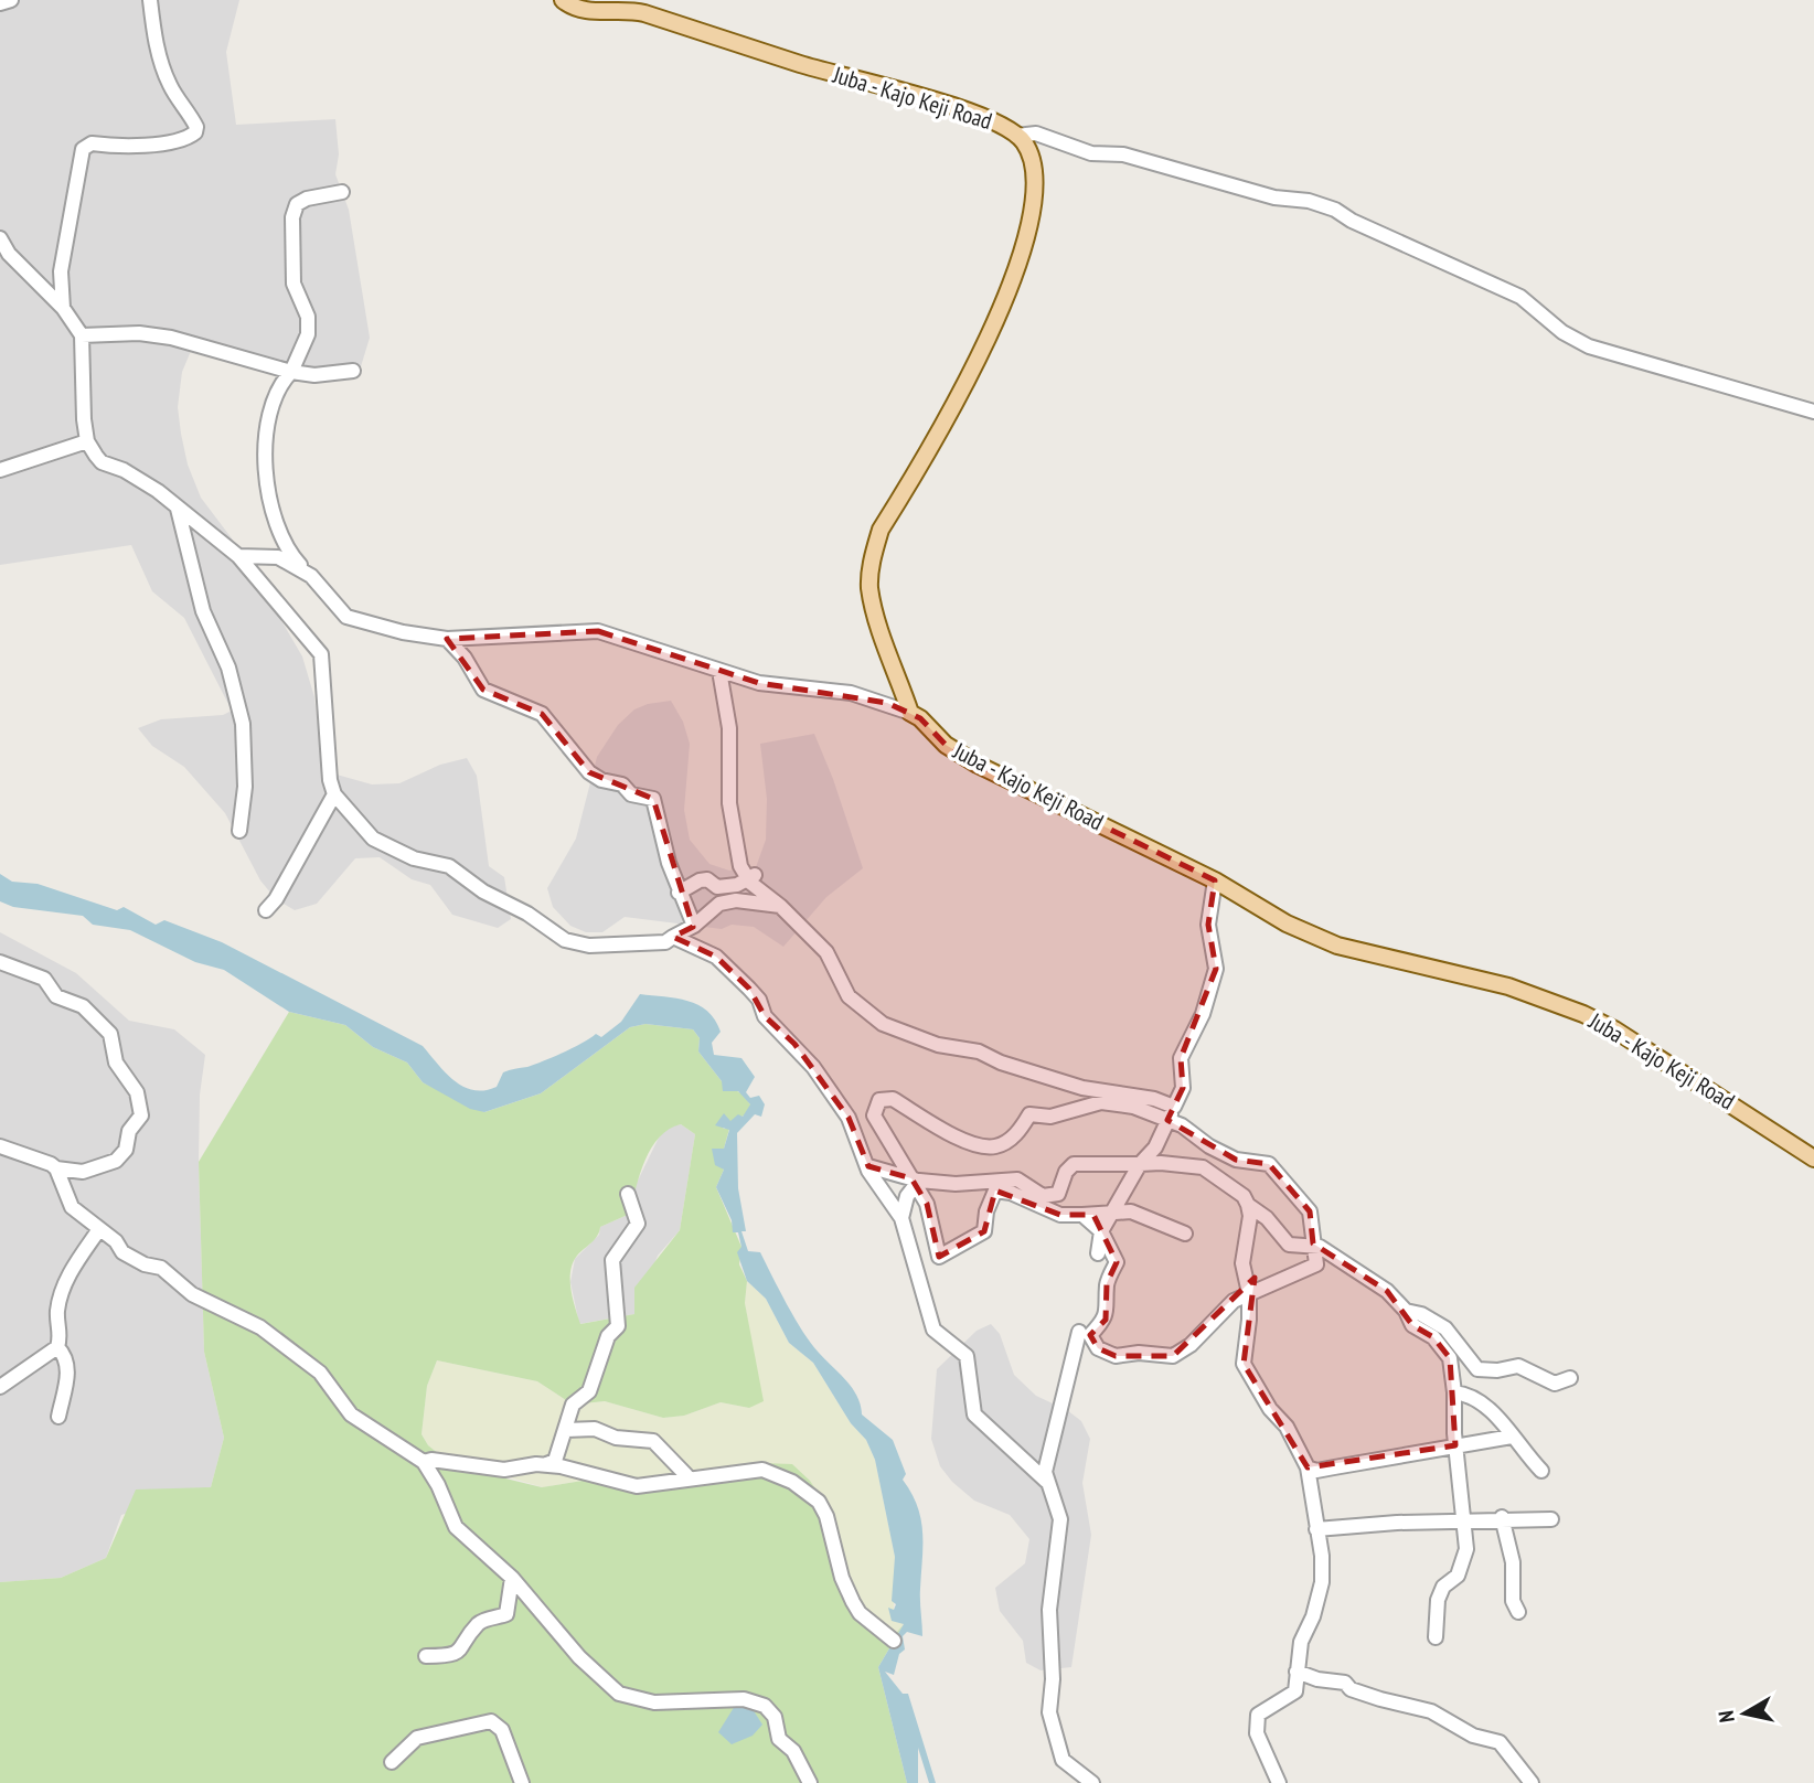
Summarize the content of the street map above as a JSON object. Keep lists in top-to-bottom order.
{
  "streets": {
    "main road": ["Juba - Kajo Keji Road"]
  },
  "north": "left"
}
